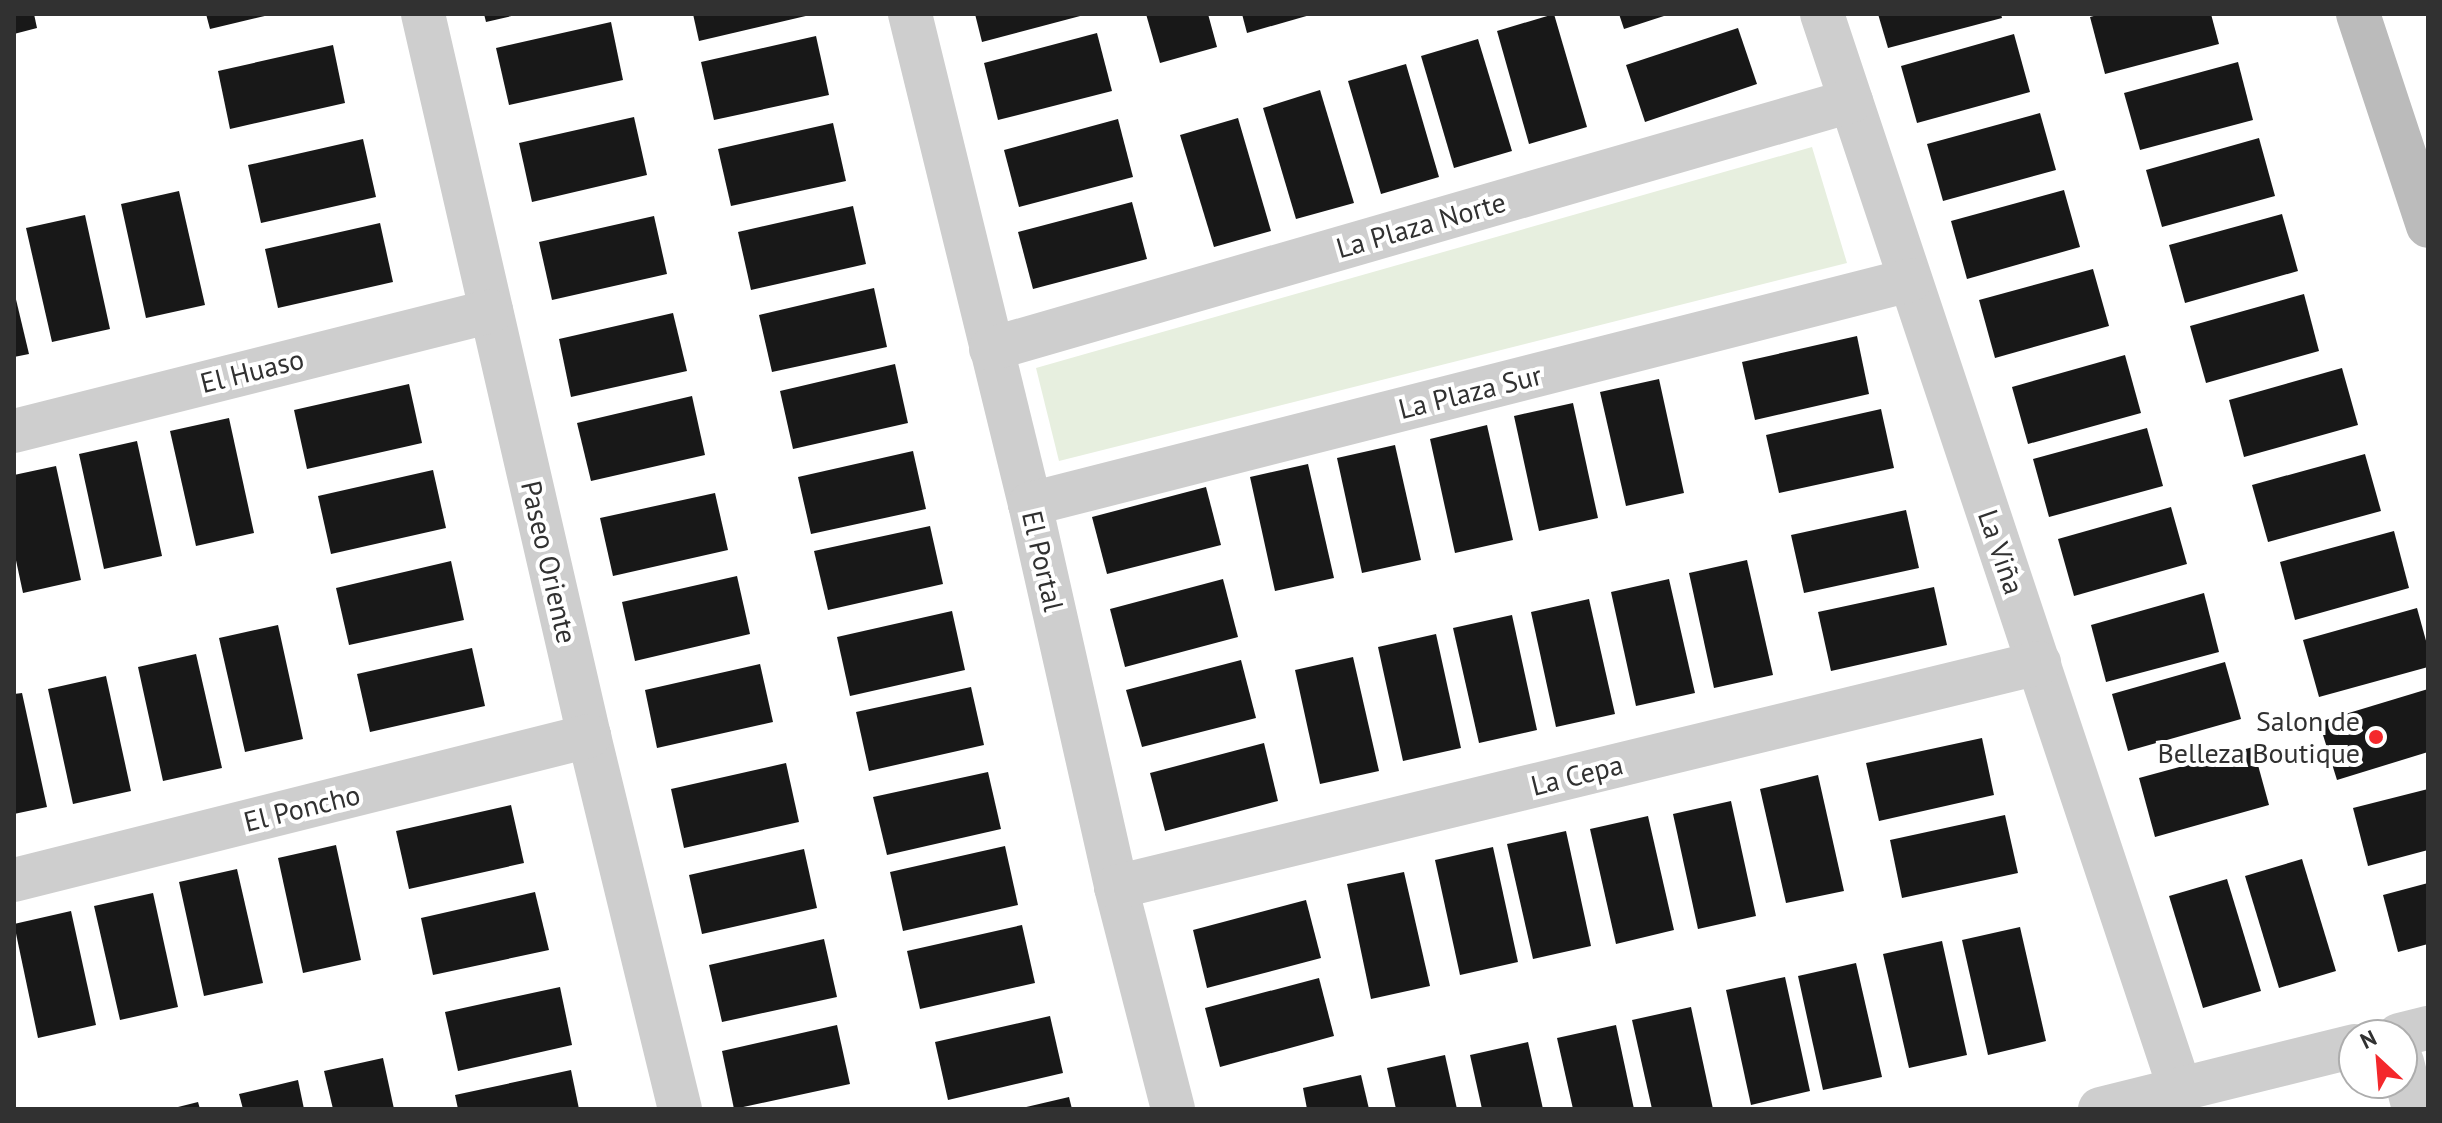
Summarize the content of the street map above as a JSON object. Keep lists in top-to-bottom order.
{
  "streets": {
    "street": [
      "La Plaza Norte",
      "El Huaso",
      "La Plaza Sur",
      "La Viña",
      "El Portal",
      "Paseo Oriente",
      "La Cepa",
      "El Poncho"
    ]
  },
  "crossings": [
    ["La Plaza Norte", "La Viña"],
    ["La Plaza Norte", "El Portal"],
    ["El Huaso", "Paseo Oriente"],
    ["La Plaza Sur", "La Viña"],
    ["La Plaza Sur", "El Portal"],
    ["La Viña", "La Cepa"],
    ["El Portal", "La Cepa"],
    ["Paseo Oriente", "El Poncho"]
  ],
  "places": ["Salon de Belleza Boutique"],
  "north": "top left"
}
